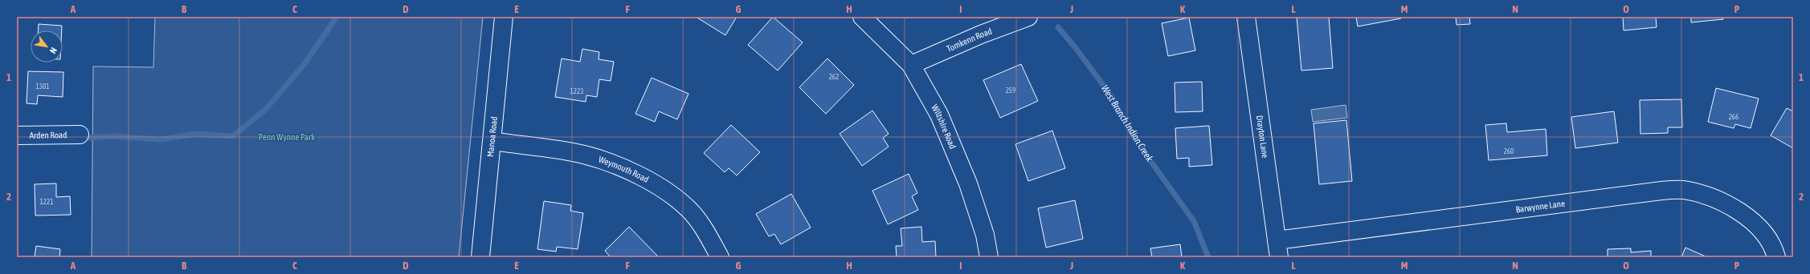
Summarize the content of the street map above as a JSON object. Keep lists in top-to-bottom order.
{
  "streets": {
    "street": [
      "Tomkenn Road",
      "Wiltshire Road",
      "Arden Road",
      "Manoa Road",
      "Drayton Lane",
      "Weymouth Road",
      "Barwynne Lane"
    ]
  },
  "crossings": [
    ["Tomkenn Road", "Wiltshire Road"],
    ["Manoa Road", "Weymouth Road"],
    ["Drayton Lane", "Barwynne Lane"]
  ],
  "water": ["West Branch Indian Creek"],
  "parks": ["Penn Wynne Park"],
  "house_numbers": [
    "262",
    "1301",
    "259",
    "1223",
    "266",
    "260",
    "1221"
  ],
  "north": "bottom right",
  "grid": {
    "columns": [
      "A",
      "B",
      "C",
      "D",
      "E",
      "F",
      "G",
      "H",
      "I",
      "J",
      "K",
      "L",
      "M",
      "N",
      "O",
      "P"
    ],
    "rows": ["1", "2"]
  }
}
